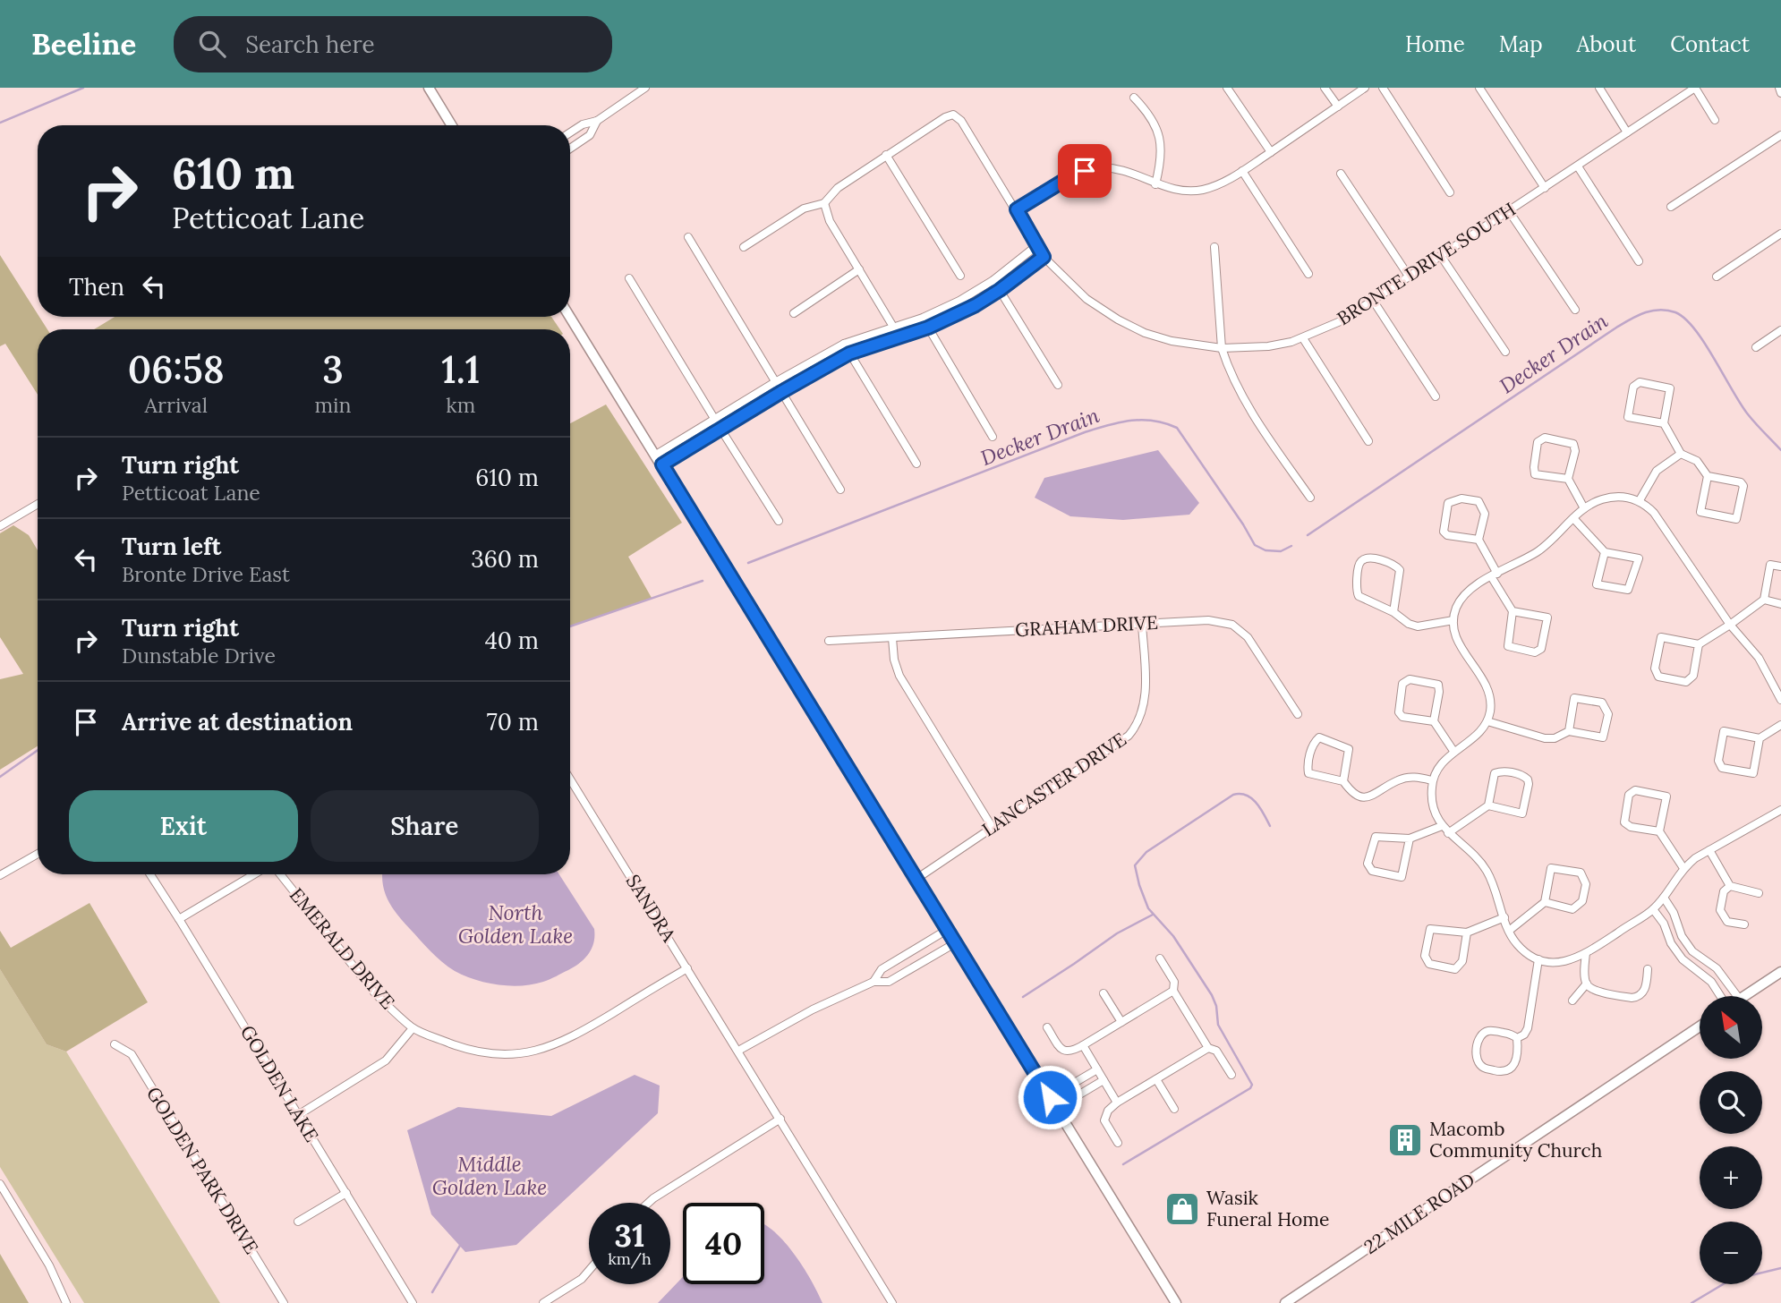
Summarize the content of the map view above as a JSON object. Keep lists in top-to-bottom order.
{
  "streets": {
    "street": [
      "BRONTE DRIVE SOUTH",
      "GRAHAM DRIVE",
      "LANCASTER DRIVE",
      "SANDRA",
      "EMERALD DRIVE",
      "GOLDEN LAKE",
      "GOLDEN PARK DRIVE",
      "22 MILE ROAD"
    ]
  },
  "crossings": [
    ["GRAHAM DRIVE", "LANCASTER DRIVE"]
  ],
  "water": ["Decker Drain", "North Golden Lake", "Middle Golden Lake"],
  "places": {
    "building": ["Macomb Community Church"],
    "shop": ["Wasik Funeral Home"]
  },
  "north": "top left",
  "page": {
    "header": "Beeline",
    "search": "Search here",
    "nav": [
      "Home",
      "Map",
      "About",
      "Contact"
    ],
    "turn": ["610 m", "Petticoat Lane"],
    "then": "Then",
    "eta": [
      "06:58",
      "Arrival",
      "3",
      "min",
      "1.1",
      "km"
    ],
    "list": [
      {
        "name": "Turn right",
        "note": "Petticoat Lane",
        "value": "610 m"
      },
      {
        "name": "Turn left",
        "note": "Bronte Drive East",
        "value": "360 m"
      },
      {
        "name": "Turn right",
        "note": "Dunstable Drive",
        "value": "40 m"
      },
      {
        "name": "Arrive at destination",
        "value": "70 m"
      }
    ],
    "buttons": ["Exit", "Share"],
    "map_buttons": ["+", "−"],
    "speed": "31 km/h",
    "limit": "40"
  }
}
